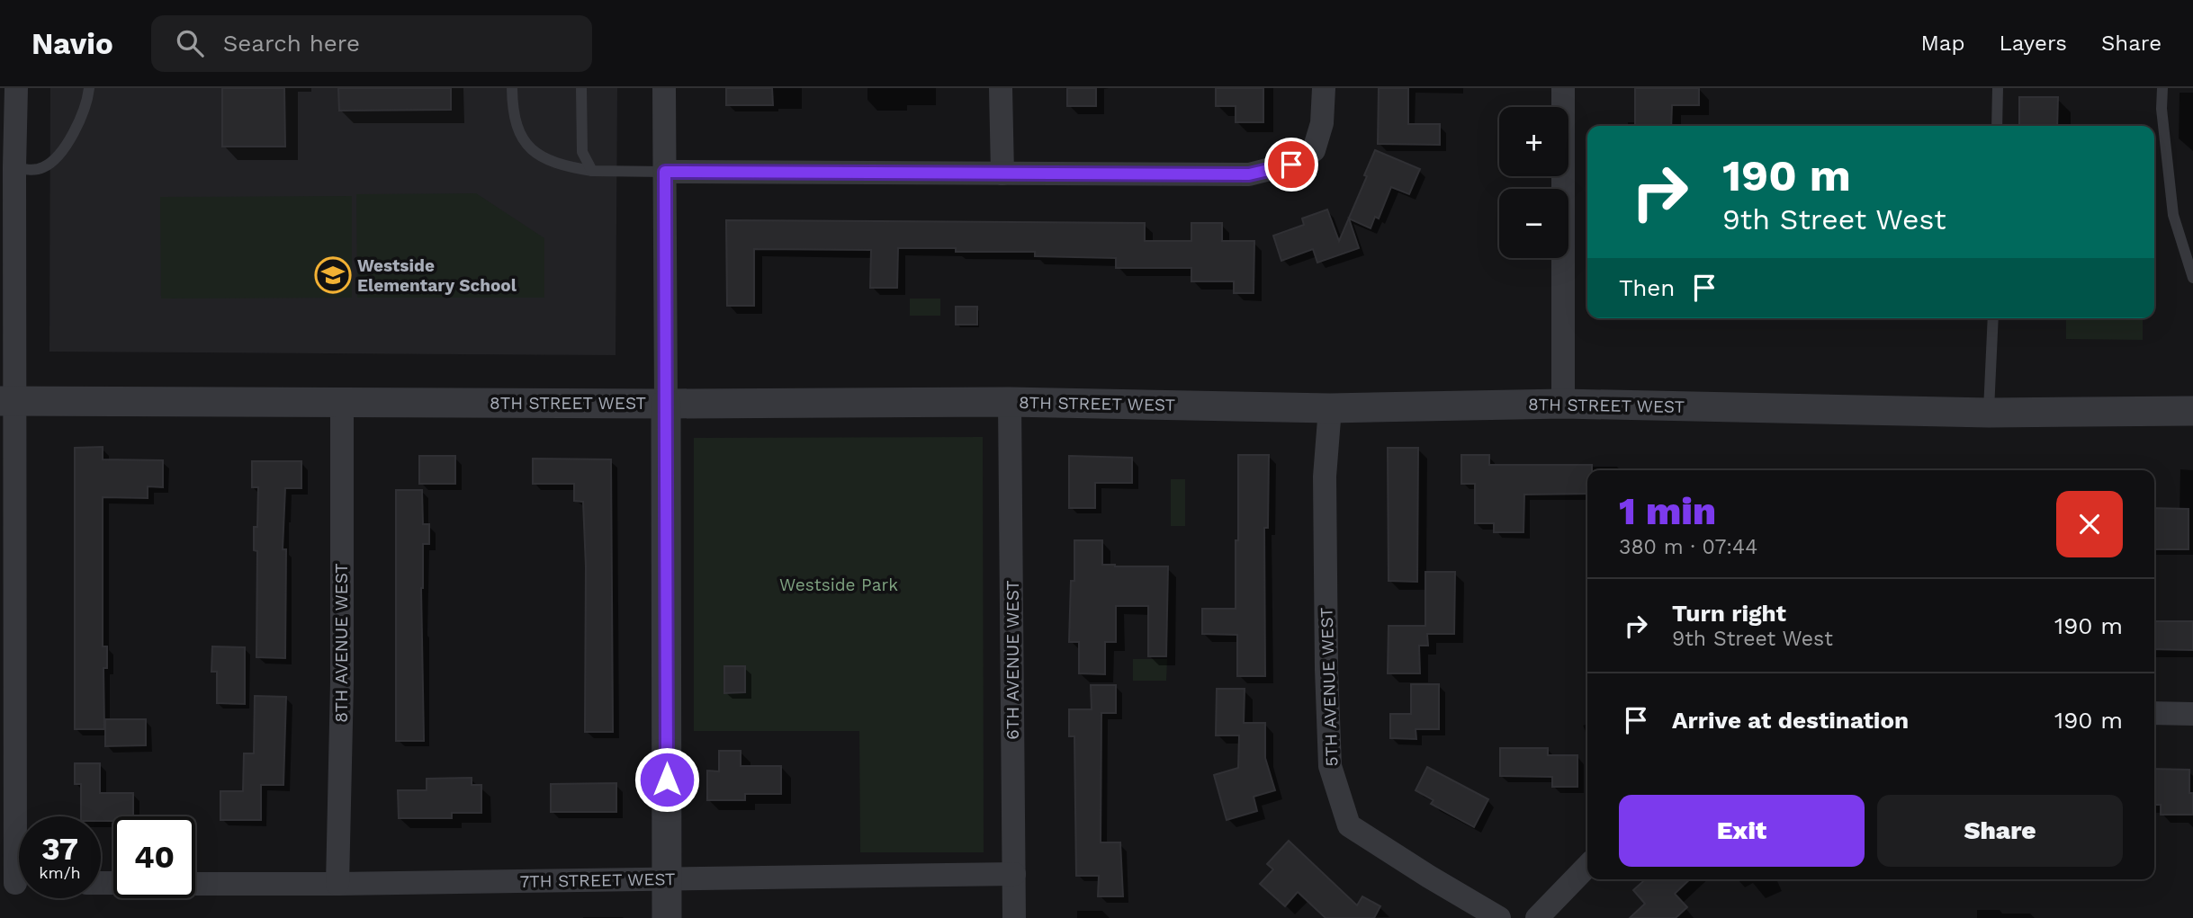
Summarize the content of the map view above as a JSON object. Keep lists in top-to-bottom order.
{
  "streets": {
    "street": [
      "8TH STREET WEST",
      "8TH AVENUE WEST",
      "6TH AVENUE WEST",
      "5TH AVENUE WEST",
      "7TH STREET WEST"
    ]
  },
  "crossings": [
    ["8TH STREET WEST", "8TH AVENUE WEST"],
    ["8TH STREET WEST", "6TH AVENUE WEST"],
    ["8TH STREET WEST", "5TH AVENUE WEST"],
    ["8TH AVENUE WEST", "7TH STREET WEST"],
    ["6TH AVENUE WEST", "7TH STREET WEST"]
  ],
  "parks": ["Westside Park"],
  "places": {
    "school or university": ["Westside Elementary School"]
  },
  "page": {
    "header": "Navio",
    "search": "Search here",
    "nav": ["Map", "Layers", "Share"],
    "map_buttons": ["+", "−"],
    "turn": ["190 m", "9th Street West"],
    "then": "Then",
    "heading": ["1 min", "380 m · 07:44"],
    "list": [
      {
        "name": "Turn right",
        "note": "9th Street West",
        "value": "190 m"
      },
      {
        "name": "Arrive at destination",
        "value": "190 m"
      }
    ],
    "buttons": ["Exit", "Share"],
    "speed": "37 km/h",
    "limit": "40"
  }
}
